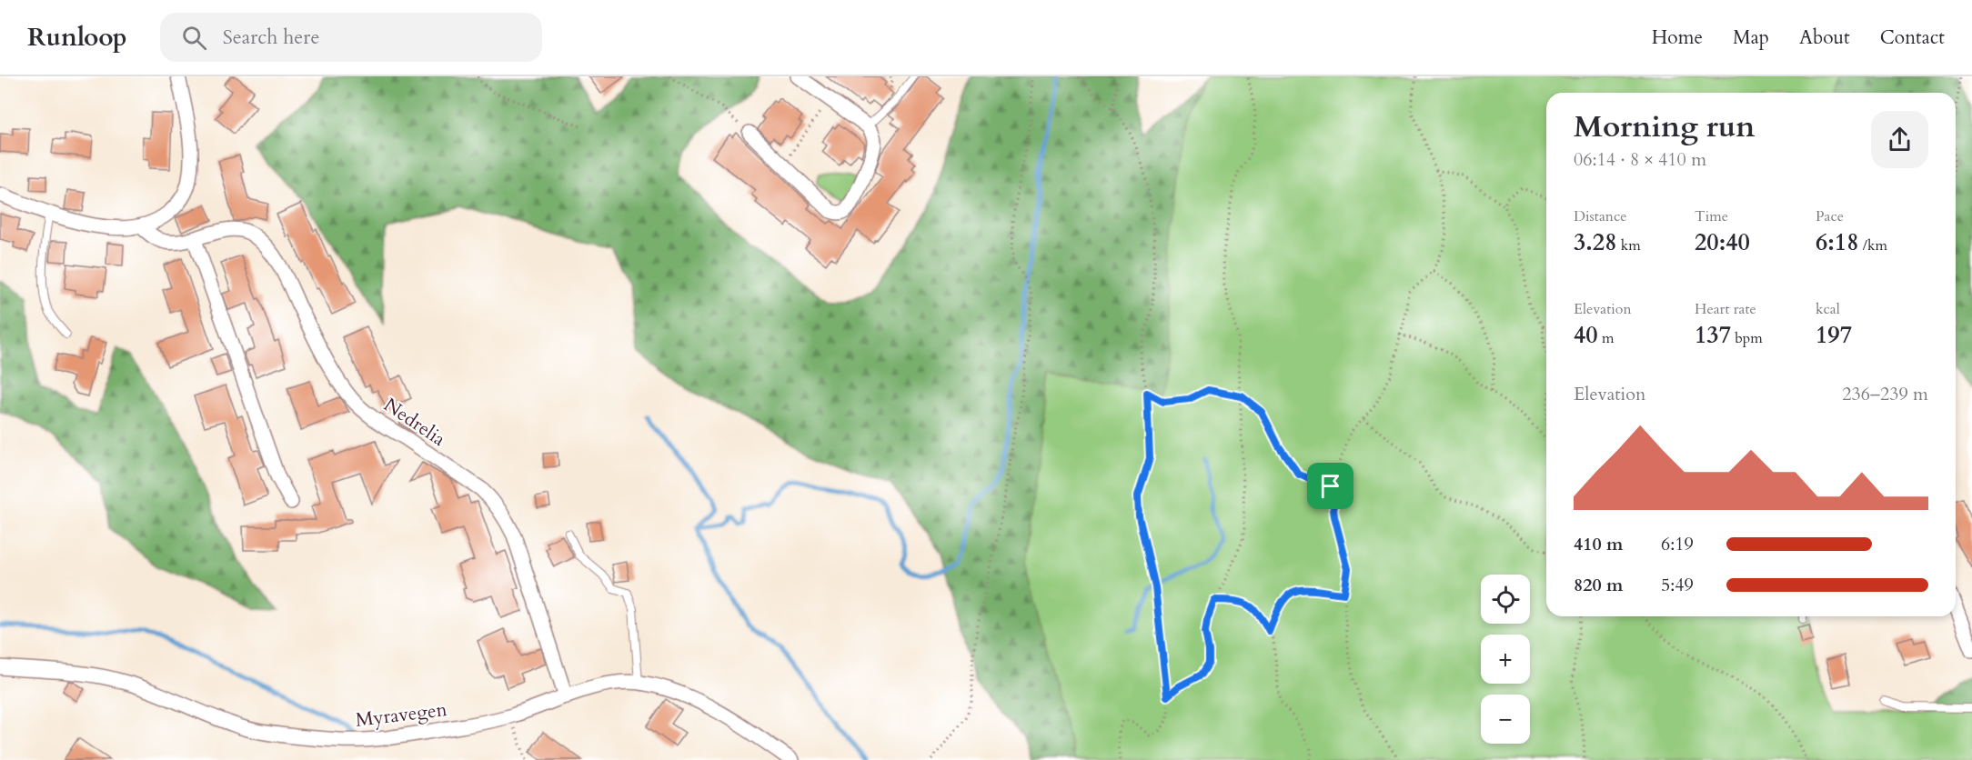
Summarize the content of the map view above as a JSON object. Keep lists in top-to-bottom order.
{
  "streets": {
    "street": ["Nedrelia", "Myravegen"]
  },
  "crossings": [
    ["Nedrelia", "Myravegen"]
  ],
  "page": {
    "header": "Runloop",
    "search": "Search here",
    "nav": [
      "Home",
      "Map",
      "About",
      "Contact"
    ],
    "heading": ["Morning run", "06:14 · 8 × 410 m"],
    "stats": [
      ["Distance", "3.28 km"],
      ["Time", "20:40"],
      ["Pace", "6:18 /km"],
      ["Elevation", "40 m"],
      ["Heart rate", "137 bpm"],
      ["kcal", "197"]
    ],
    "chart": ["Elevation", "236–239 m"],
    "list": [
      {
        "name": "410 m",
        "note": "6:19"
      },
      {
        "name": "820 m",
        "note": "5:49"
      }
    ],
    "map_buttons": ["+", "−"]
  }
}
